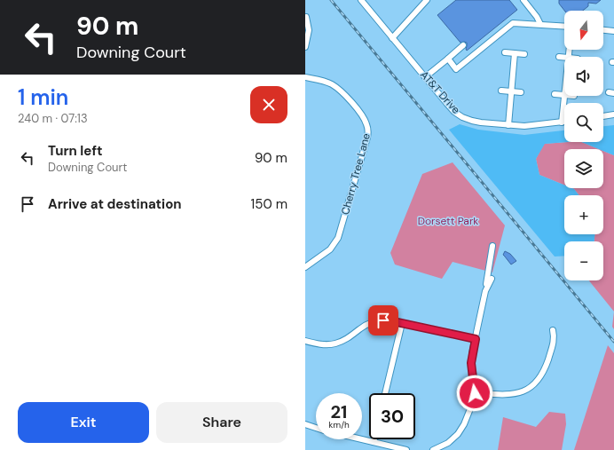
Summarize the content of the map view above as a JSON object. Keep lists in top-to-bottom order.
{
  "streets": {
    "street": ["AT&T Drive", "Cherry Tree Lane"]
  },
  "parks": ["Dorsett Park"],
  "north": "bottom",
  "page": {
    "turn": ["90 m", "Downing Court"],
    "map_buttons": ["+", "−"],
    "heading": ["1 min", "240 m · 07:13"],
    "list": [
      {
        "name": "Turn left",
        "note": "Downing Court",
        "value": "90 m"
      },
      {
        "name": "Arrive at destination",
        "value": "150 m"
      }
    ],
    "speed": "21 km/h",
    "limit": "30",
    "buttons": ["Exit", "Share"]
  }
}
